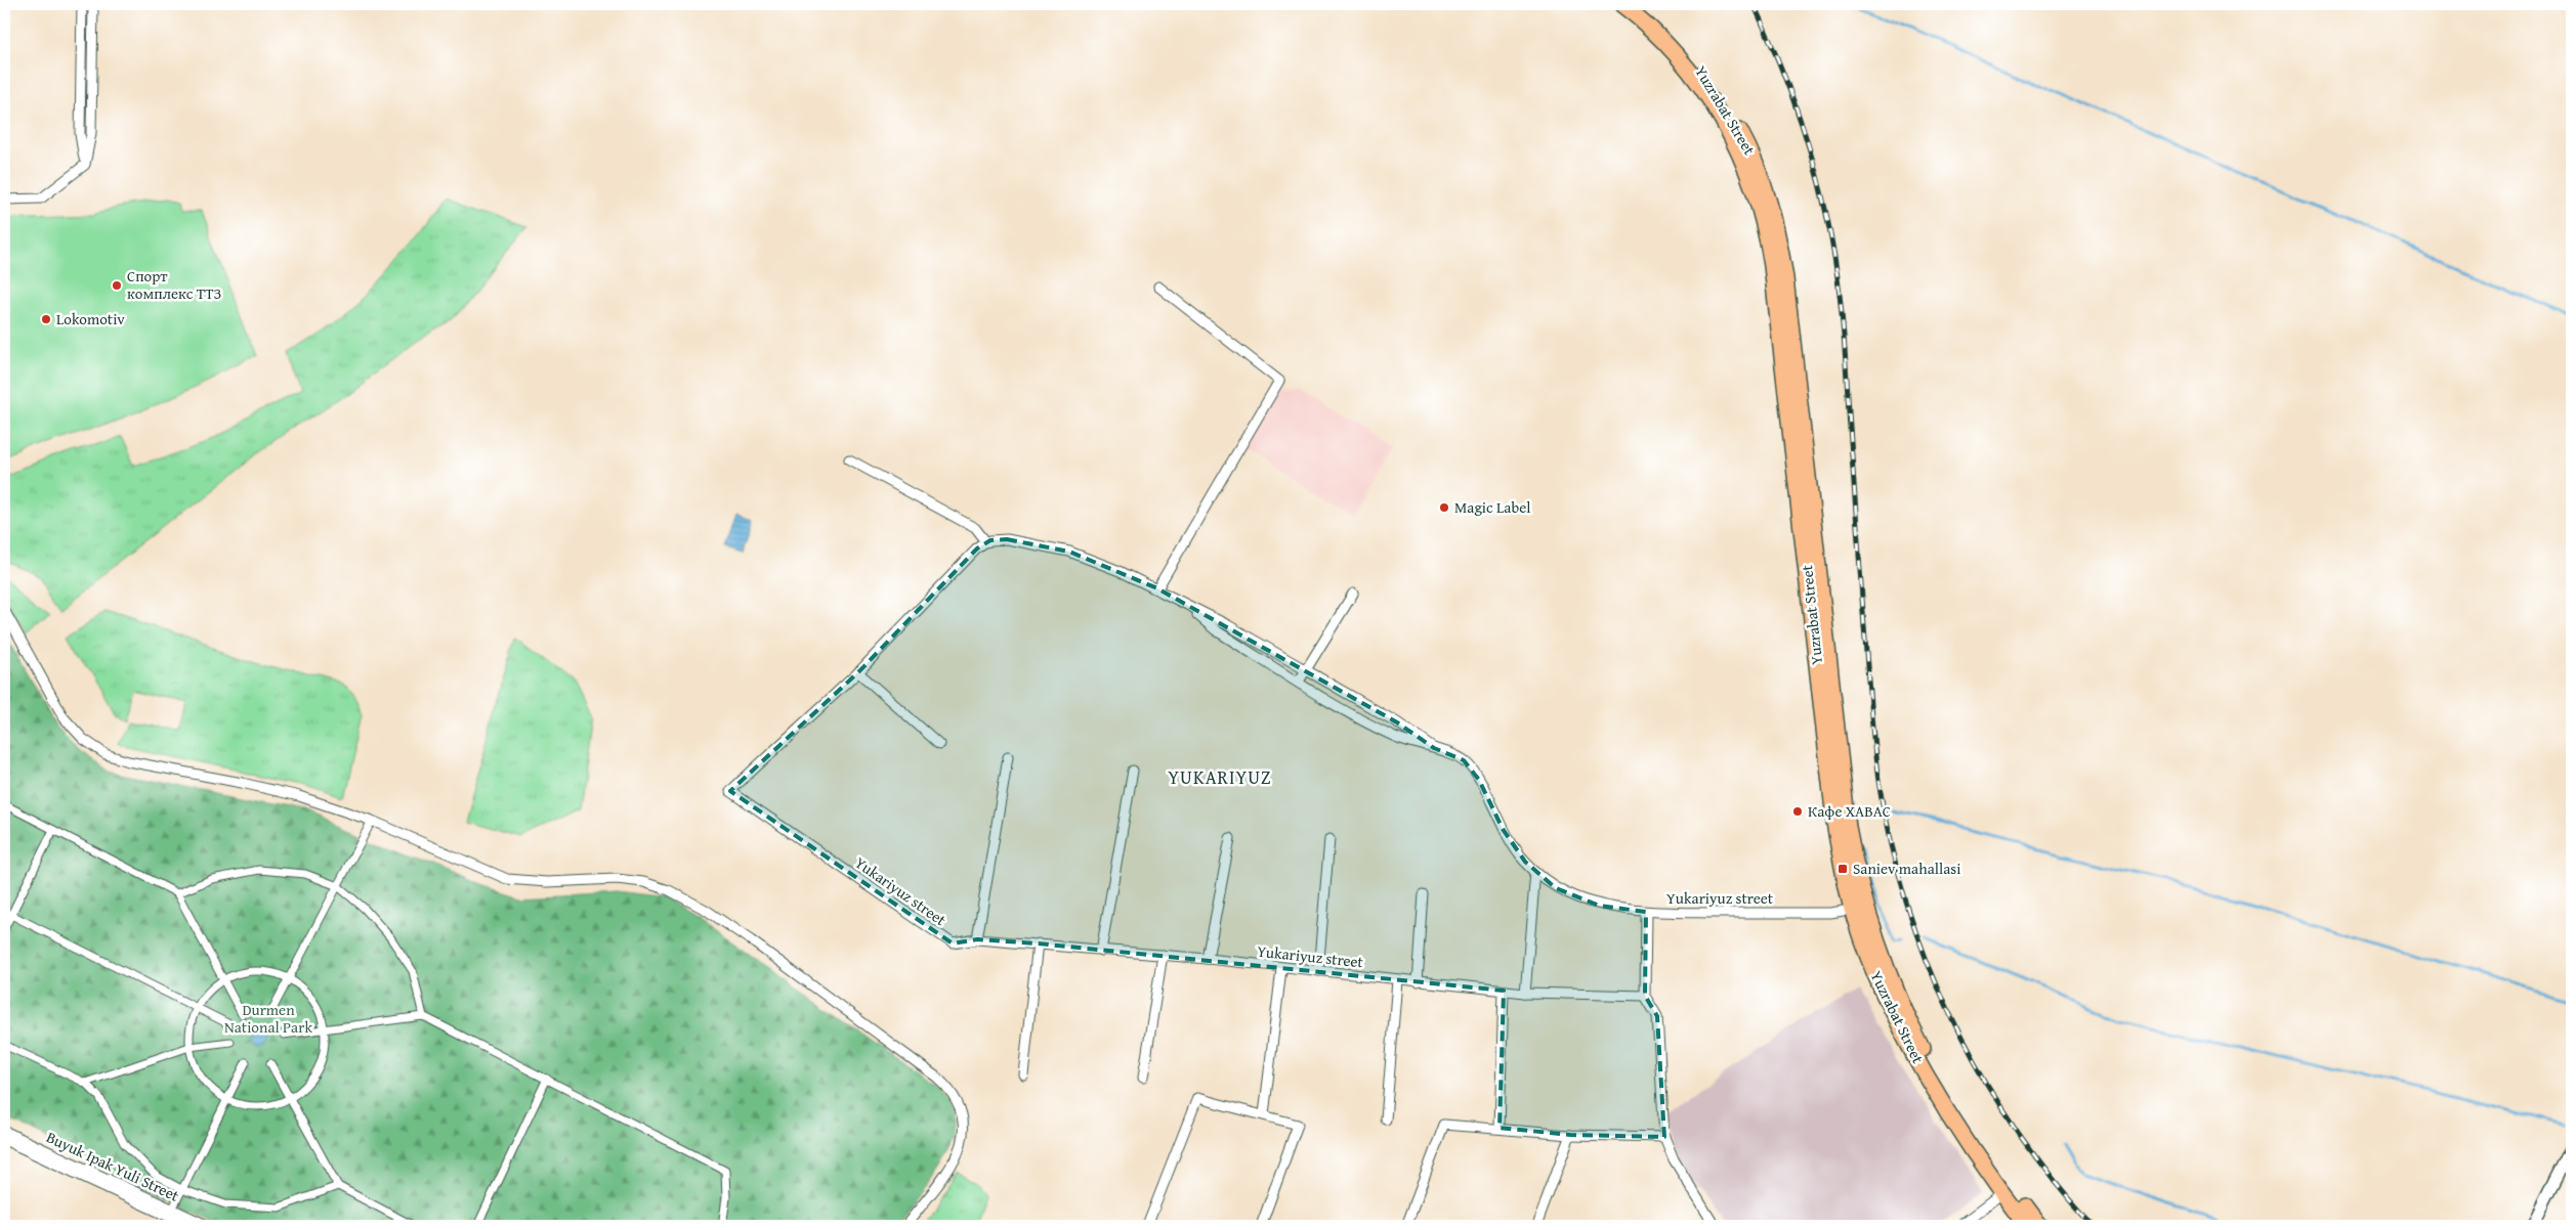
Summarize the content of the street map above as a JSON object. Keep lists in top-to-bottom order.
{
  "streets": {
    "main road": ["Yuzrabat Street"],
    "street": ["Yukariyuz street", "Buyuk Ipak Yuli Street"]
  },
  "crossings": [
    ["Yuzrabat Street", "Yukariyuz street"]
  ],
  "districts": ["YUKARIYUZ"],
  "parks": ["Durmen National Park"],
  "places": {
    "other": [
      "Спорт комплекс ТТЗ",
      "Lokomotiv",
      "Magic Label",
      "Кафе ХАВАС"
    ],
    "transit": ["Saniev mahallasi"]
  }
}
